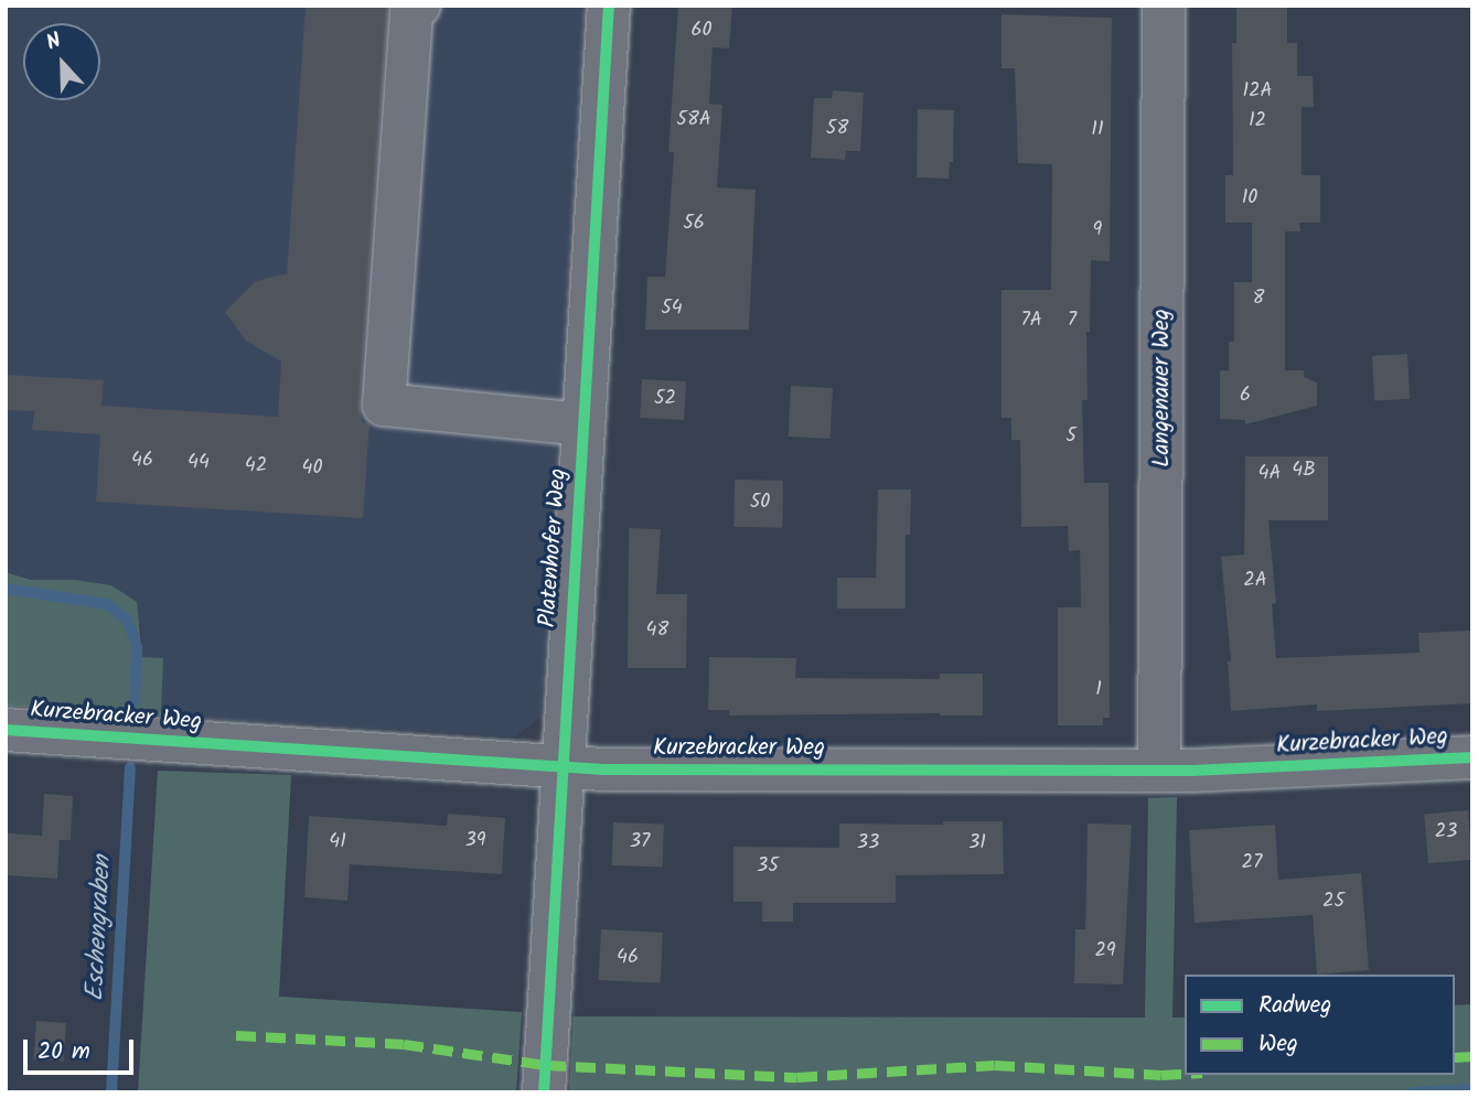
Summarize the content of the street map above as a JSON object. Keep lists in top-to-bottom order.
{
  "streets": {
    "street": ["Langenauer Weg", "Platenhofer Weg", "Kurzebracker Weg"]
  },
  "crossings": [
    ["Langenauer Weg", "Kurzebracker Weg"],
    ["Platenhofer Weg", "Kurzebracker Weg"]
  ],
  "water": ["Eschengraben"],
  "house_numbers": [
    "60",
    "12A",
    "58A",
    "12",
    "58",
    "11",
    "10",
    "56",
    "9",
    "8",
    "54",
    "7A",
    "7",
    "6",
    "52",
    "5",
    "46",
    "44",
    "42",
    "40",
    "4B",
    "4A",
    "50",
    "2A",
    "48",
    "1",
    "23",
    "39",
    "41",
    "37",
    "33",
    "31",
    "27",
    "35",
    "25",
    "29",
    "46"
  ],
  "legend": ["Radweg", "Weg"],
  "scale_bar": "20 m",
  "north": "top"
}
